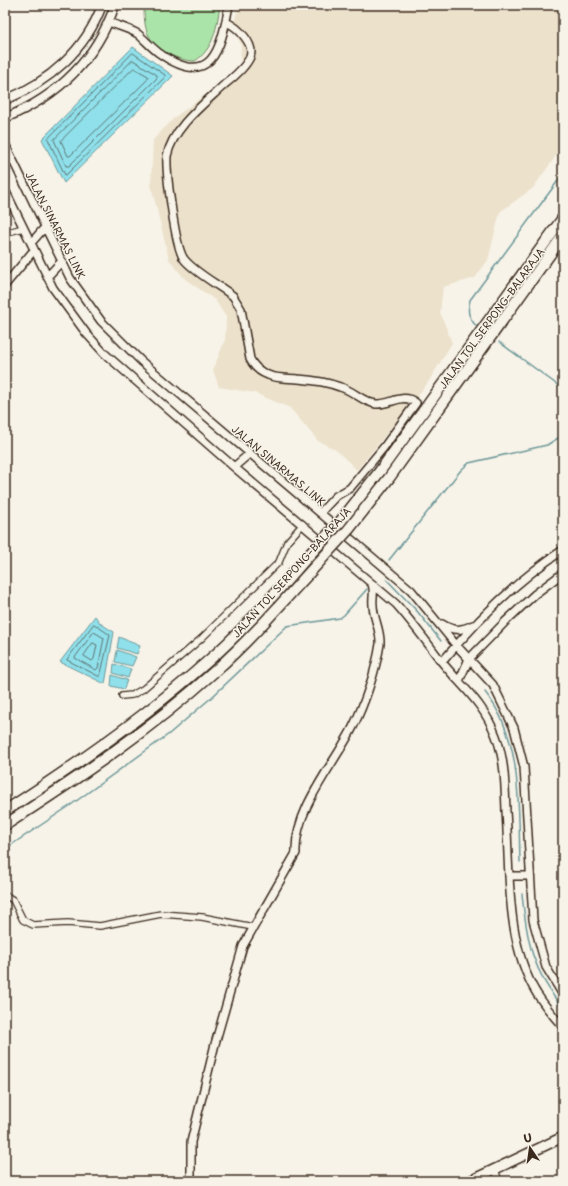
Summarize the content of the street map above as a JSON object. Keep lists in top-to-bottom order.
{
  "streets": {
    "highway": ["JALAN TOL SERPONG–BALARAJA"],
    "street": ["JALAN SINARMAS LINK"]
  },
  "north": "top"
}
